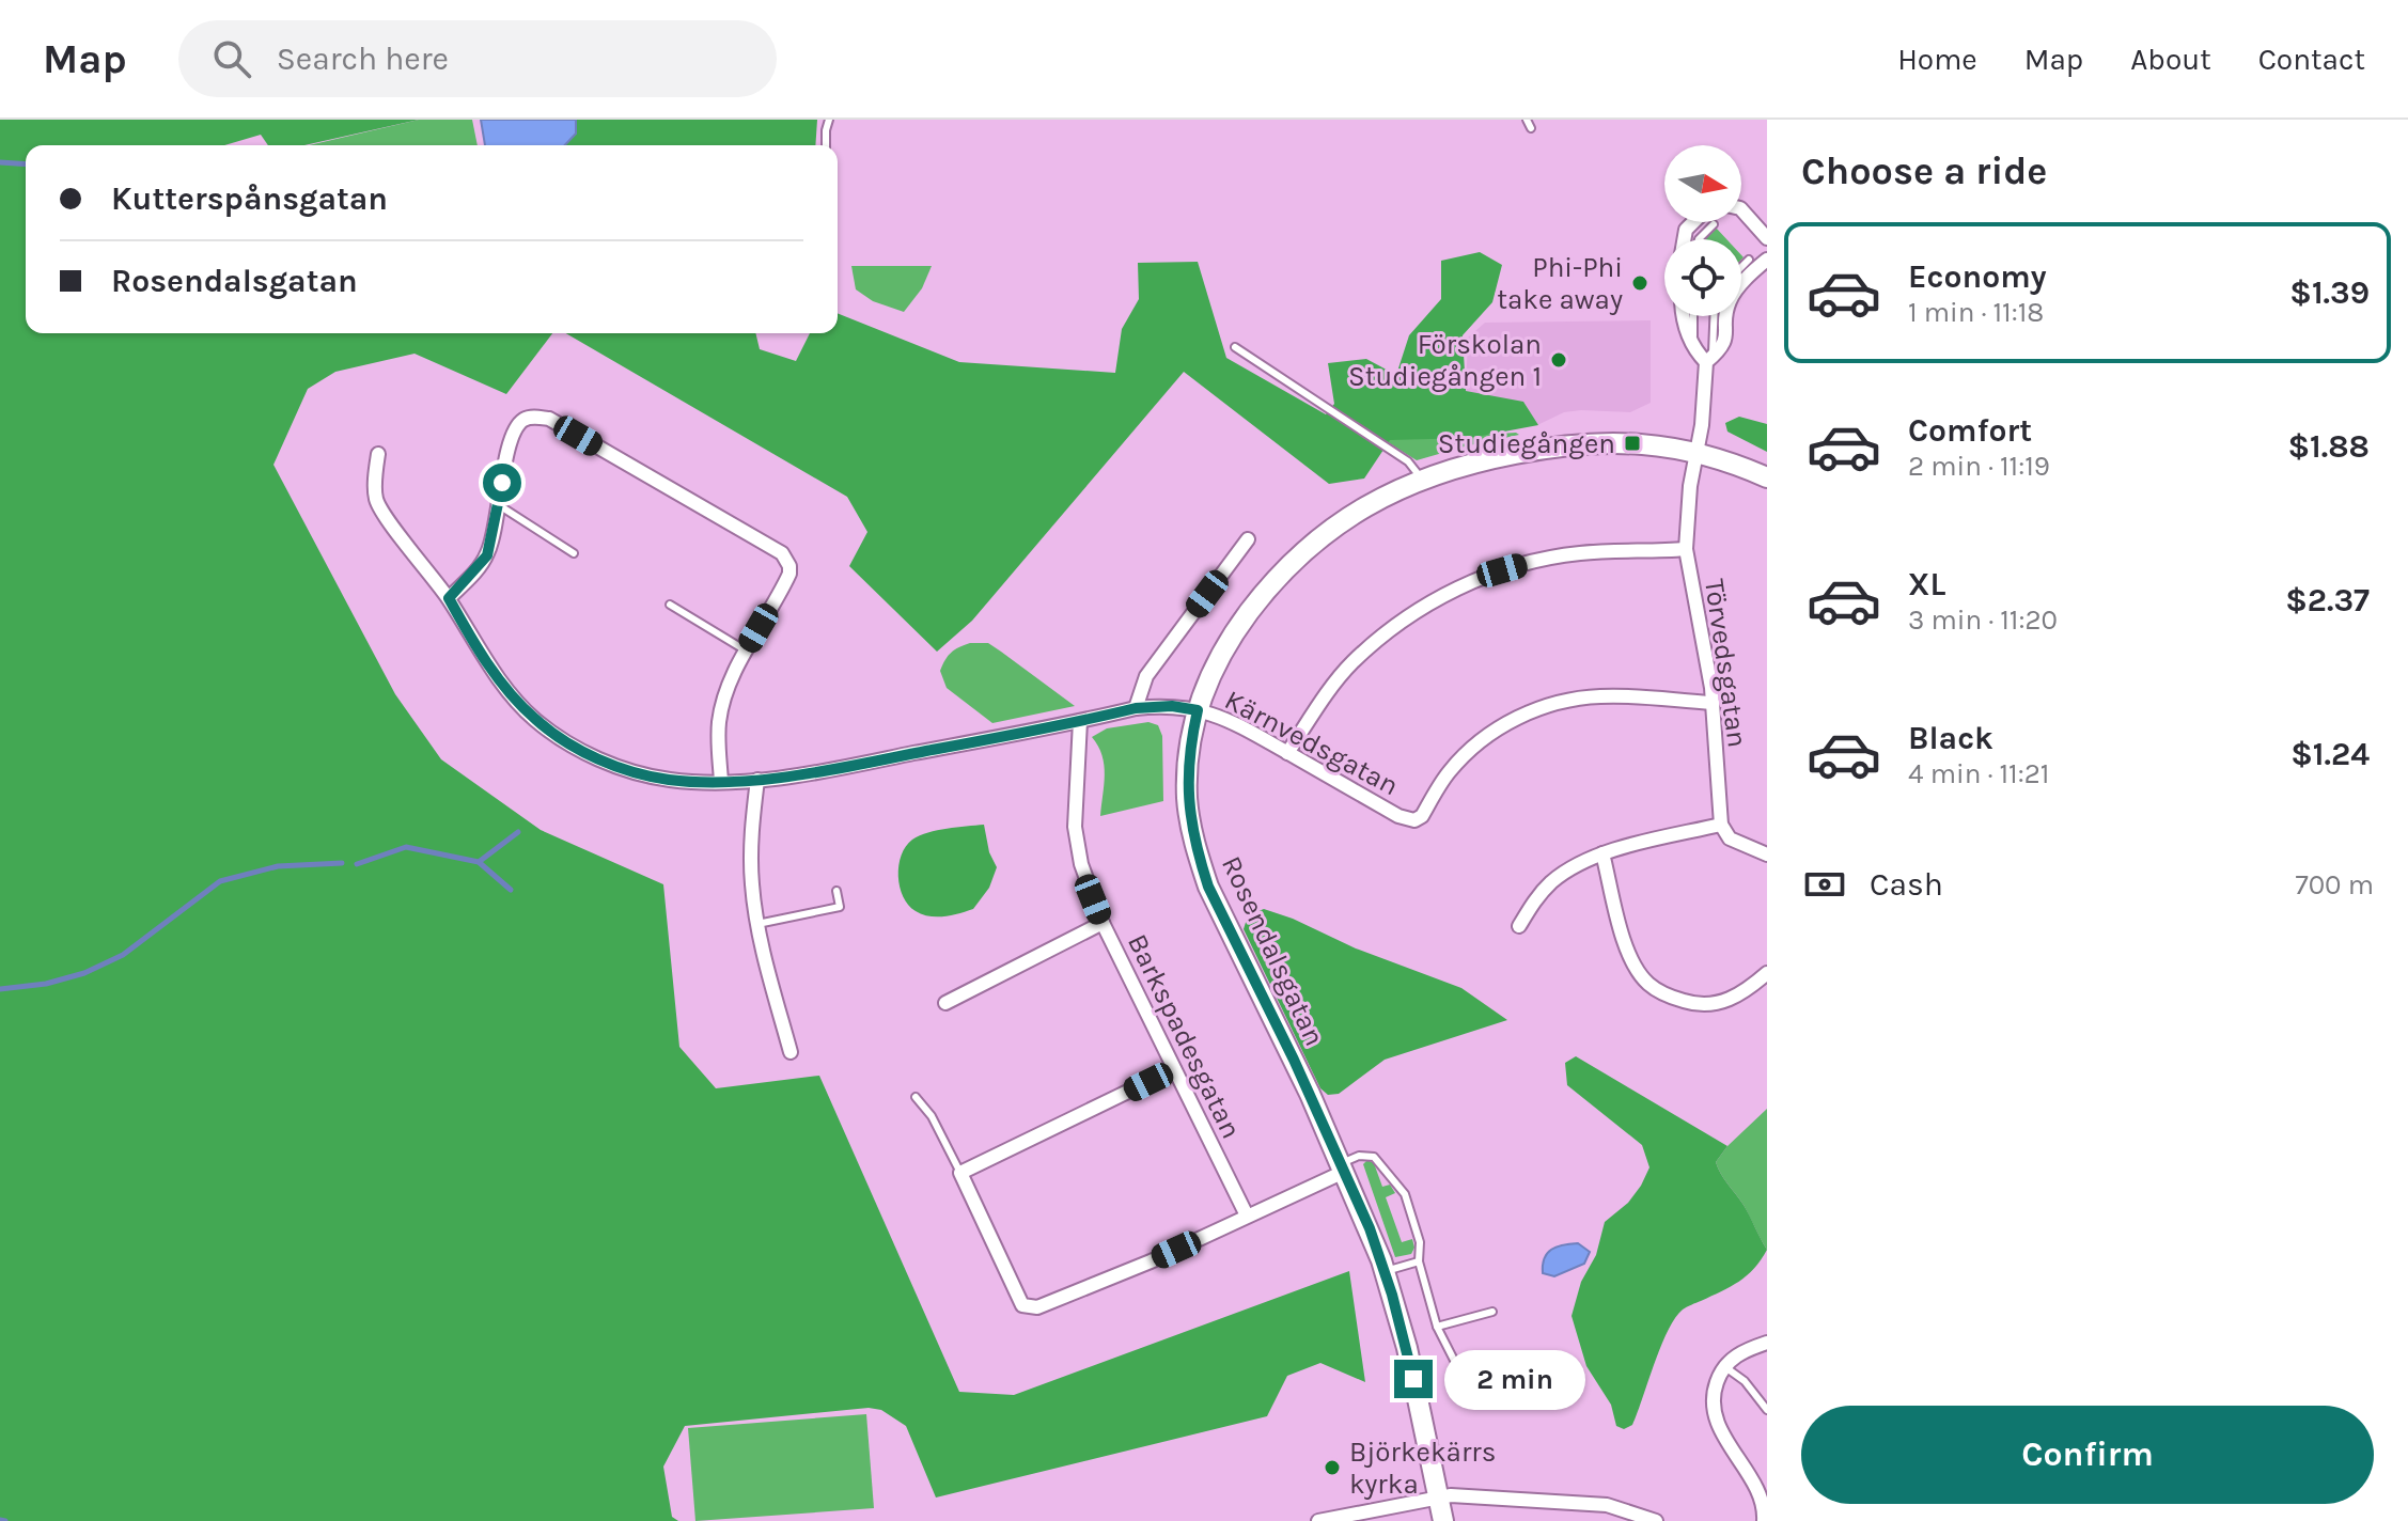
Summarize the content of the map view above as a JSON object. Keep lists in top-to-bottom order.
{
  "streets": {
    "street": [
      "Törvedsgatan",
      "Kärnvedsgatan",
      "Rosendalsgatan",
      "Barkspadesgatan"
    ]
  },
  "crossings": [
    ["Törvedsgatan", "Kärnvedsgatan"],
    ["Törvedsgatan", "Rosendalsgatan"],
    ["Kärnvedsgatan", "Rosendalsgatan"],
    ["Kärnvedsgatan", "Barkspadesgatan"]
  ],
  "places": {
    "other": ["Phi-Phi take away", "Förskolan Studiegången 1", "Björkekärrs kyrka"],
    "transit": ["Studiegången"]
  },
  "north": "right",
  "page": {
    "header": "Map",
    "search": "Search here",
    "nav": [
      "Home",
      "Map",
      "About",
      "Contact"
    ],
    "heading": "Choose a ride",
    "banner": ["Kutterspånsgatan", "Rosendalsgatan"],
    "list": [
      {
        "name": "Economy",
        "note": "1 min · 11:18",
        "value": "$1.39"
      },
      {
        "name": "Comfort",
        "note": "2 min · 11:19",
        "value": "$1.88"
      },
      {
        "name": "XL",
        "note": "3 min · 11:20",
        "value": "$2.37"
      },
      {
        "name": "Black",
        "note": "4 min · 11:21",
        "value": "$1.24"
      }
    ],
    "pay": ["Cash", "700 m"],
    "bubble": "2 min",
    "buttons": "Confirm"
  }
}
